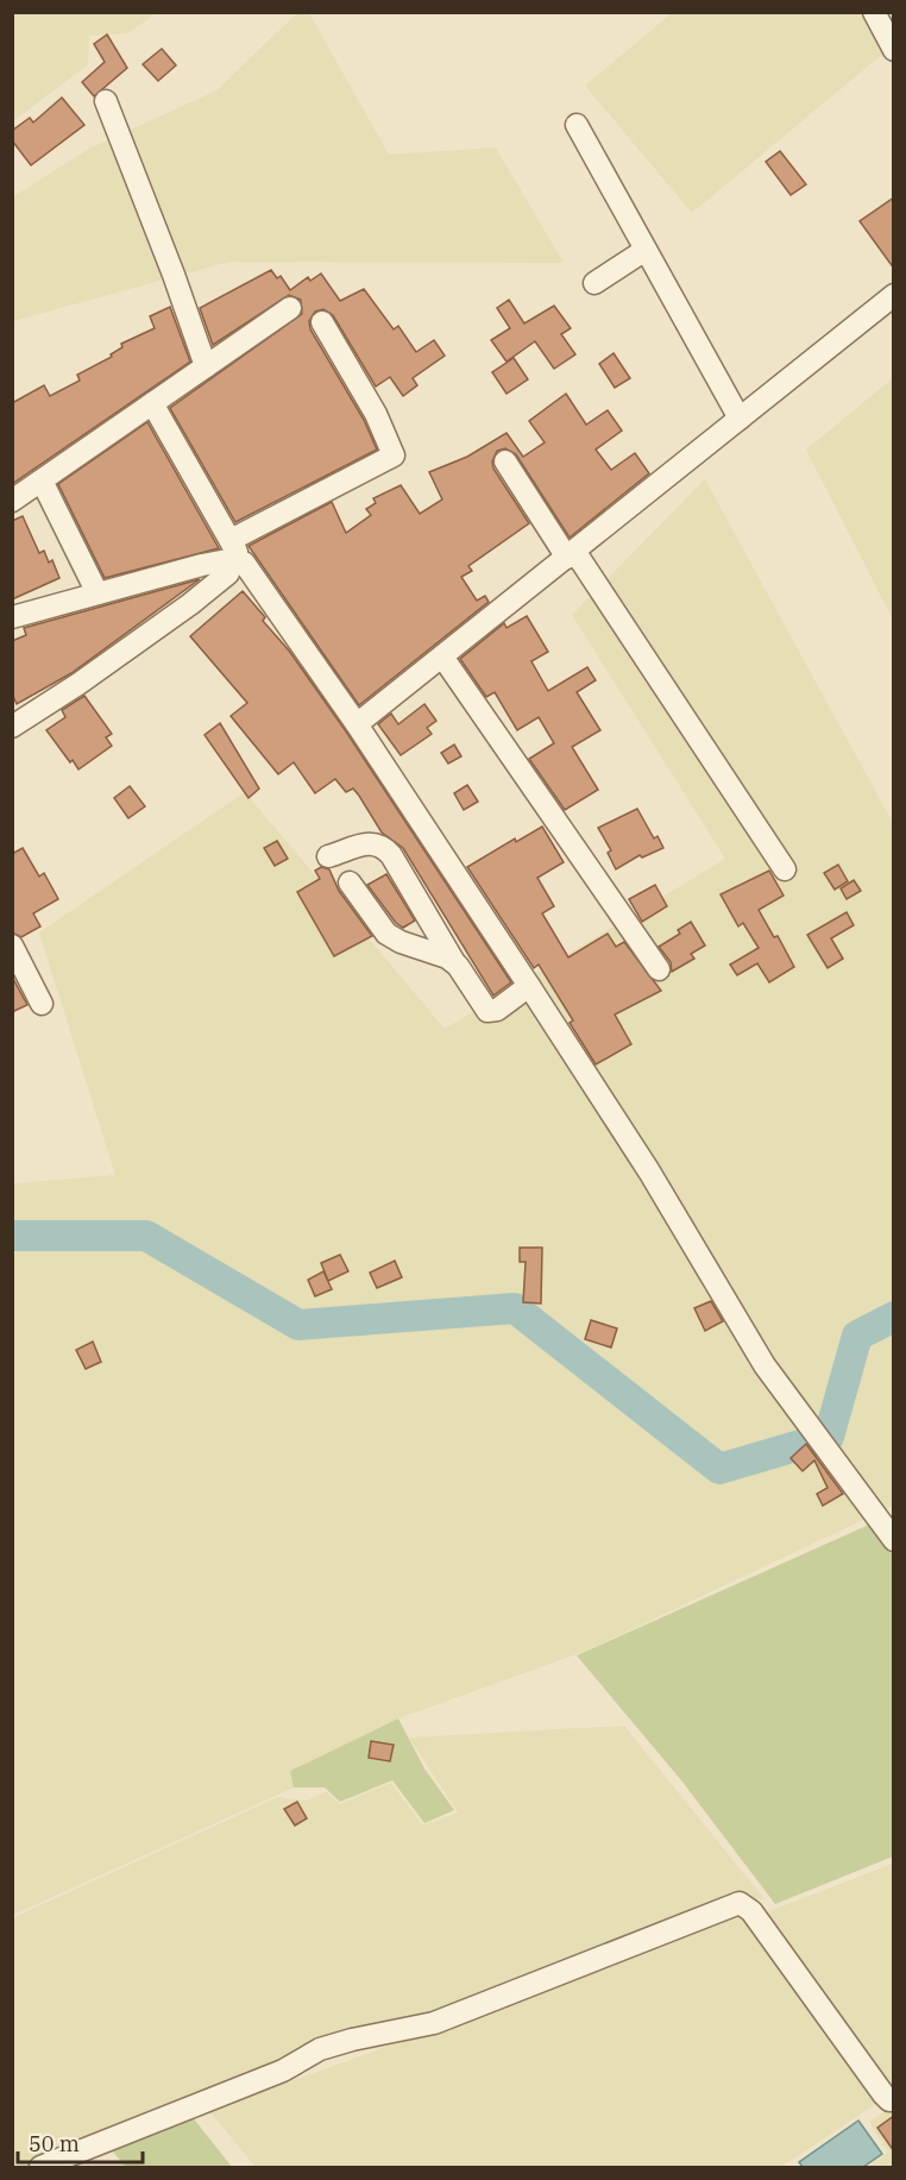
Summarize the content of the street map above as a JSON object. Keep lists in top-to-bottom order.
{
  "scale_bar": "50 m"
}
